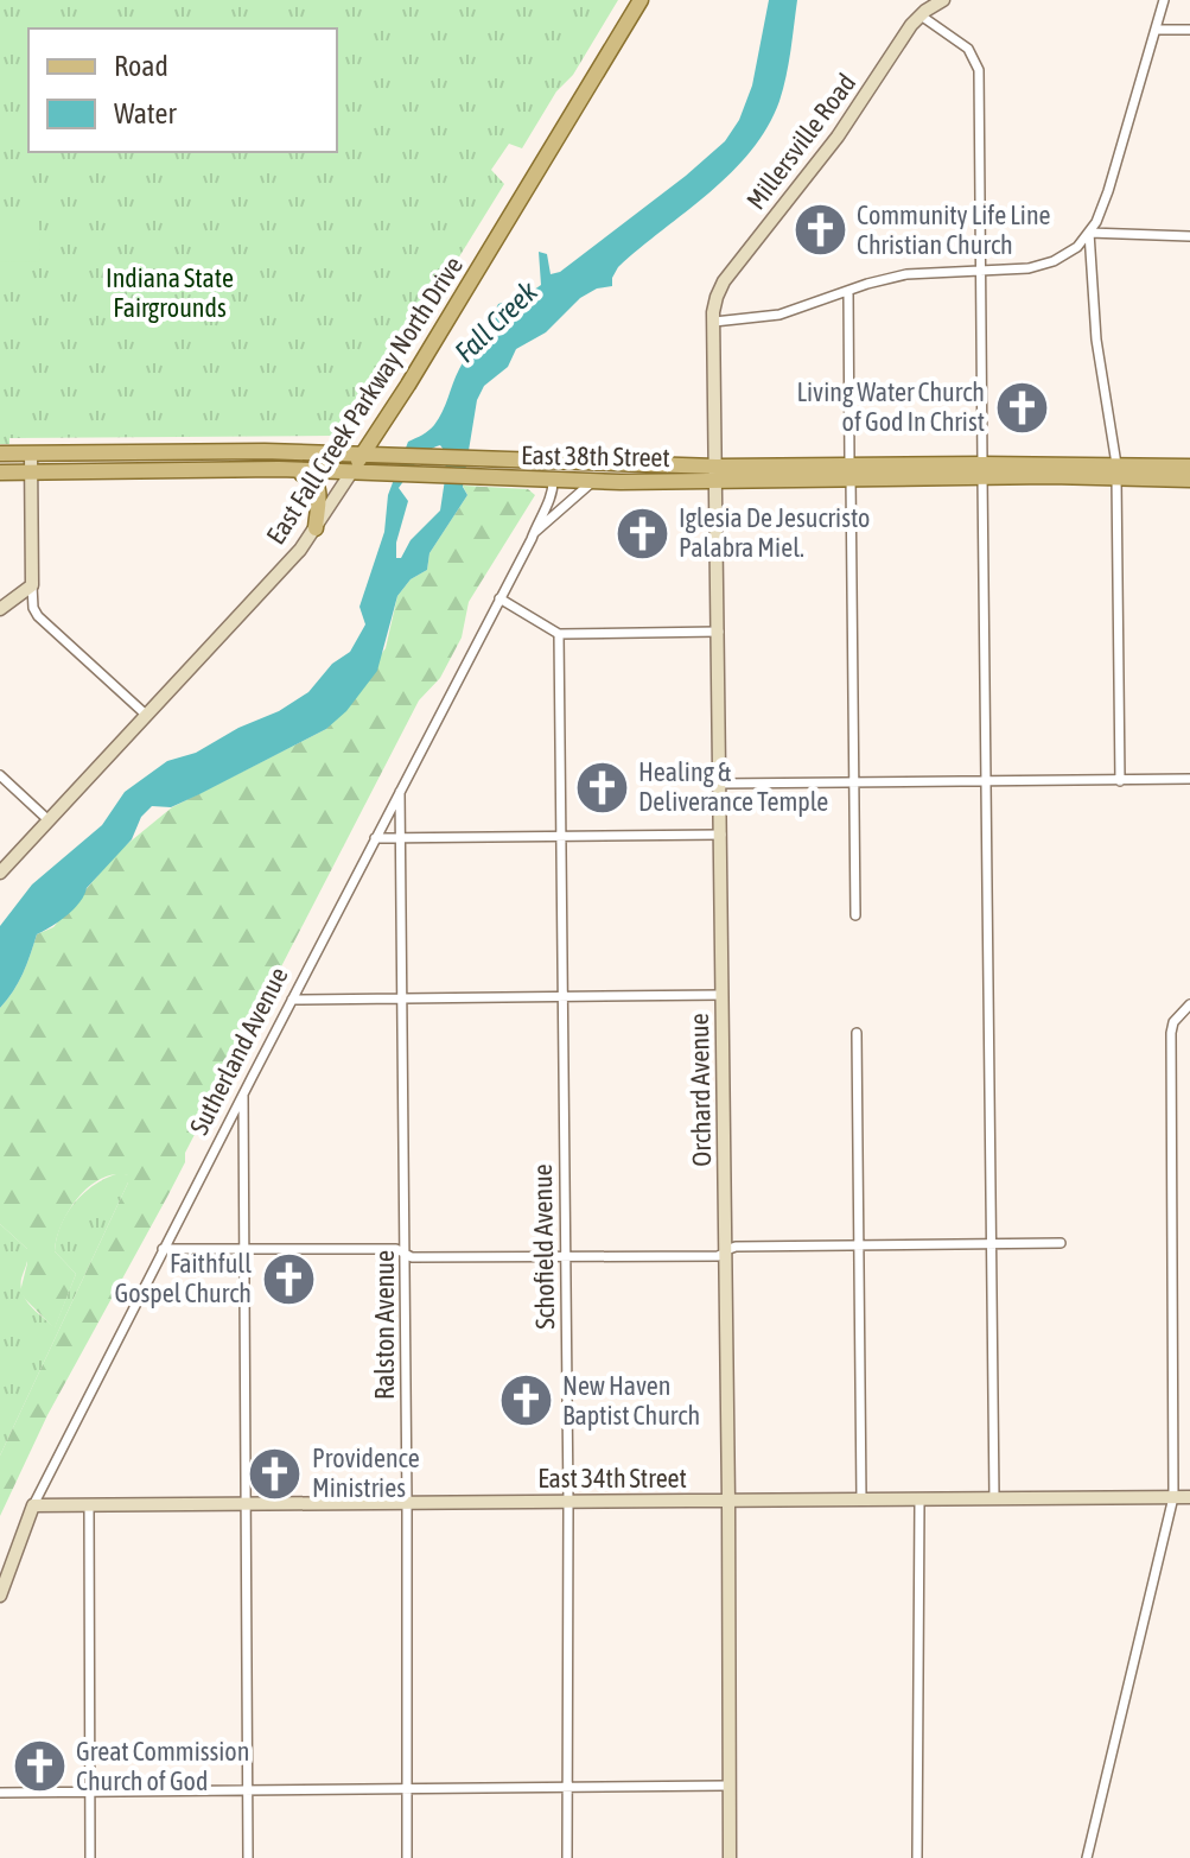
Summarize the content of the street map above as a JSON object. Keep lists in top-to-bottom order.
{
  "streets": {
    "main road": ["East Fall Creek Parkway North Drive", "East 38th Street"],
    "street": [
      "Millersville Road",
      "Sutherland Avenue",
      "Orchard Avenue",
      "Schofield Avenue",
      "Ralston Avenue",
      "East 34th Street"
    ]
  },
  "crossings": [
    ["Millersville Road", "Orchard Avenue"],
    ["East Fall Creek Parkway North Drive", "East 38th Street"],
    ["East 38th Street", "Sutherland Avenue"],
    ["East 38th Street", "Orchard Avenue"],
    ["Sutherland Avenue", "Ralston Avenue"],
    ["Sutherland Avenue", "East 34th Street"],
    ["Orchard Avenue", "East 34th Street"],
    ["Schofield Avenue", "East 34th Street"],
    ["Ralston Avenue", "East 34th Street"]
  ],
  "water": ["Fall Creek"],
  "parks": ["Indiana State Fairgrounds"],
  "places": {
    "church": [
      "Community Life Line Christian Church",
      "Living Water Church of God In Christ",
      "Iglesia De Jesucristo Palabra Miel.",
      "Healing & Deliverance Temple",
      "Faithfull Gospel Church",
      "New Haven Baptist Church",
      "Providence Ministries",
      "Great Commission Church of God"
    ]
  },
  "legend": ["Road", "Water"]
}
